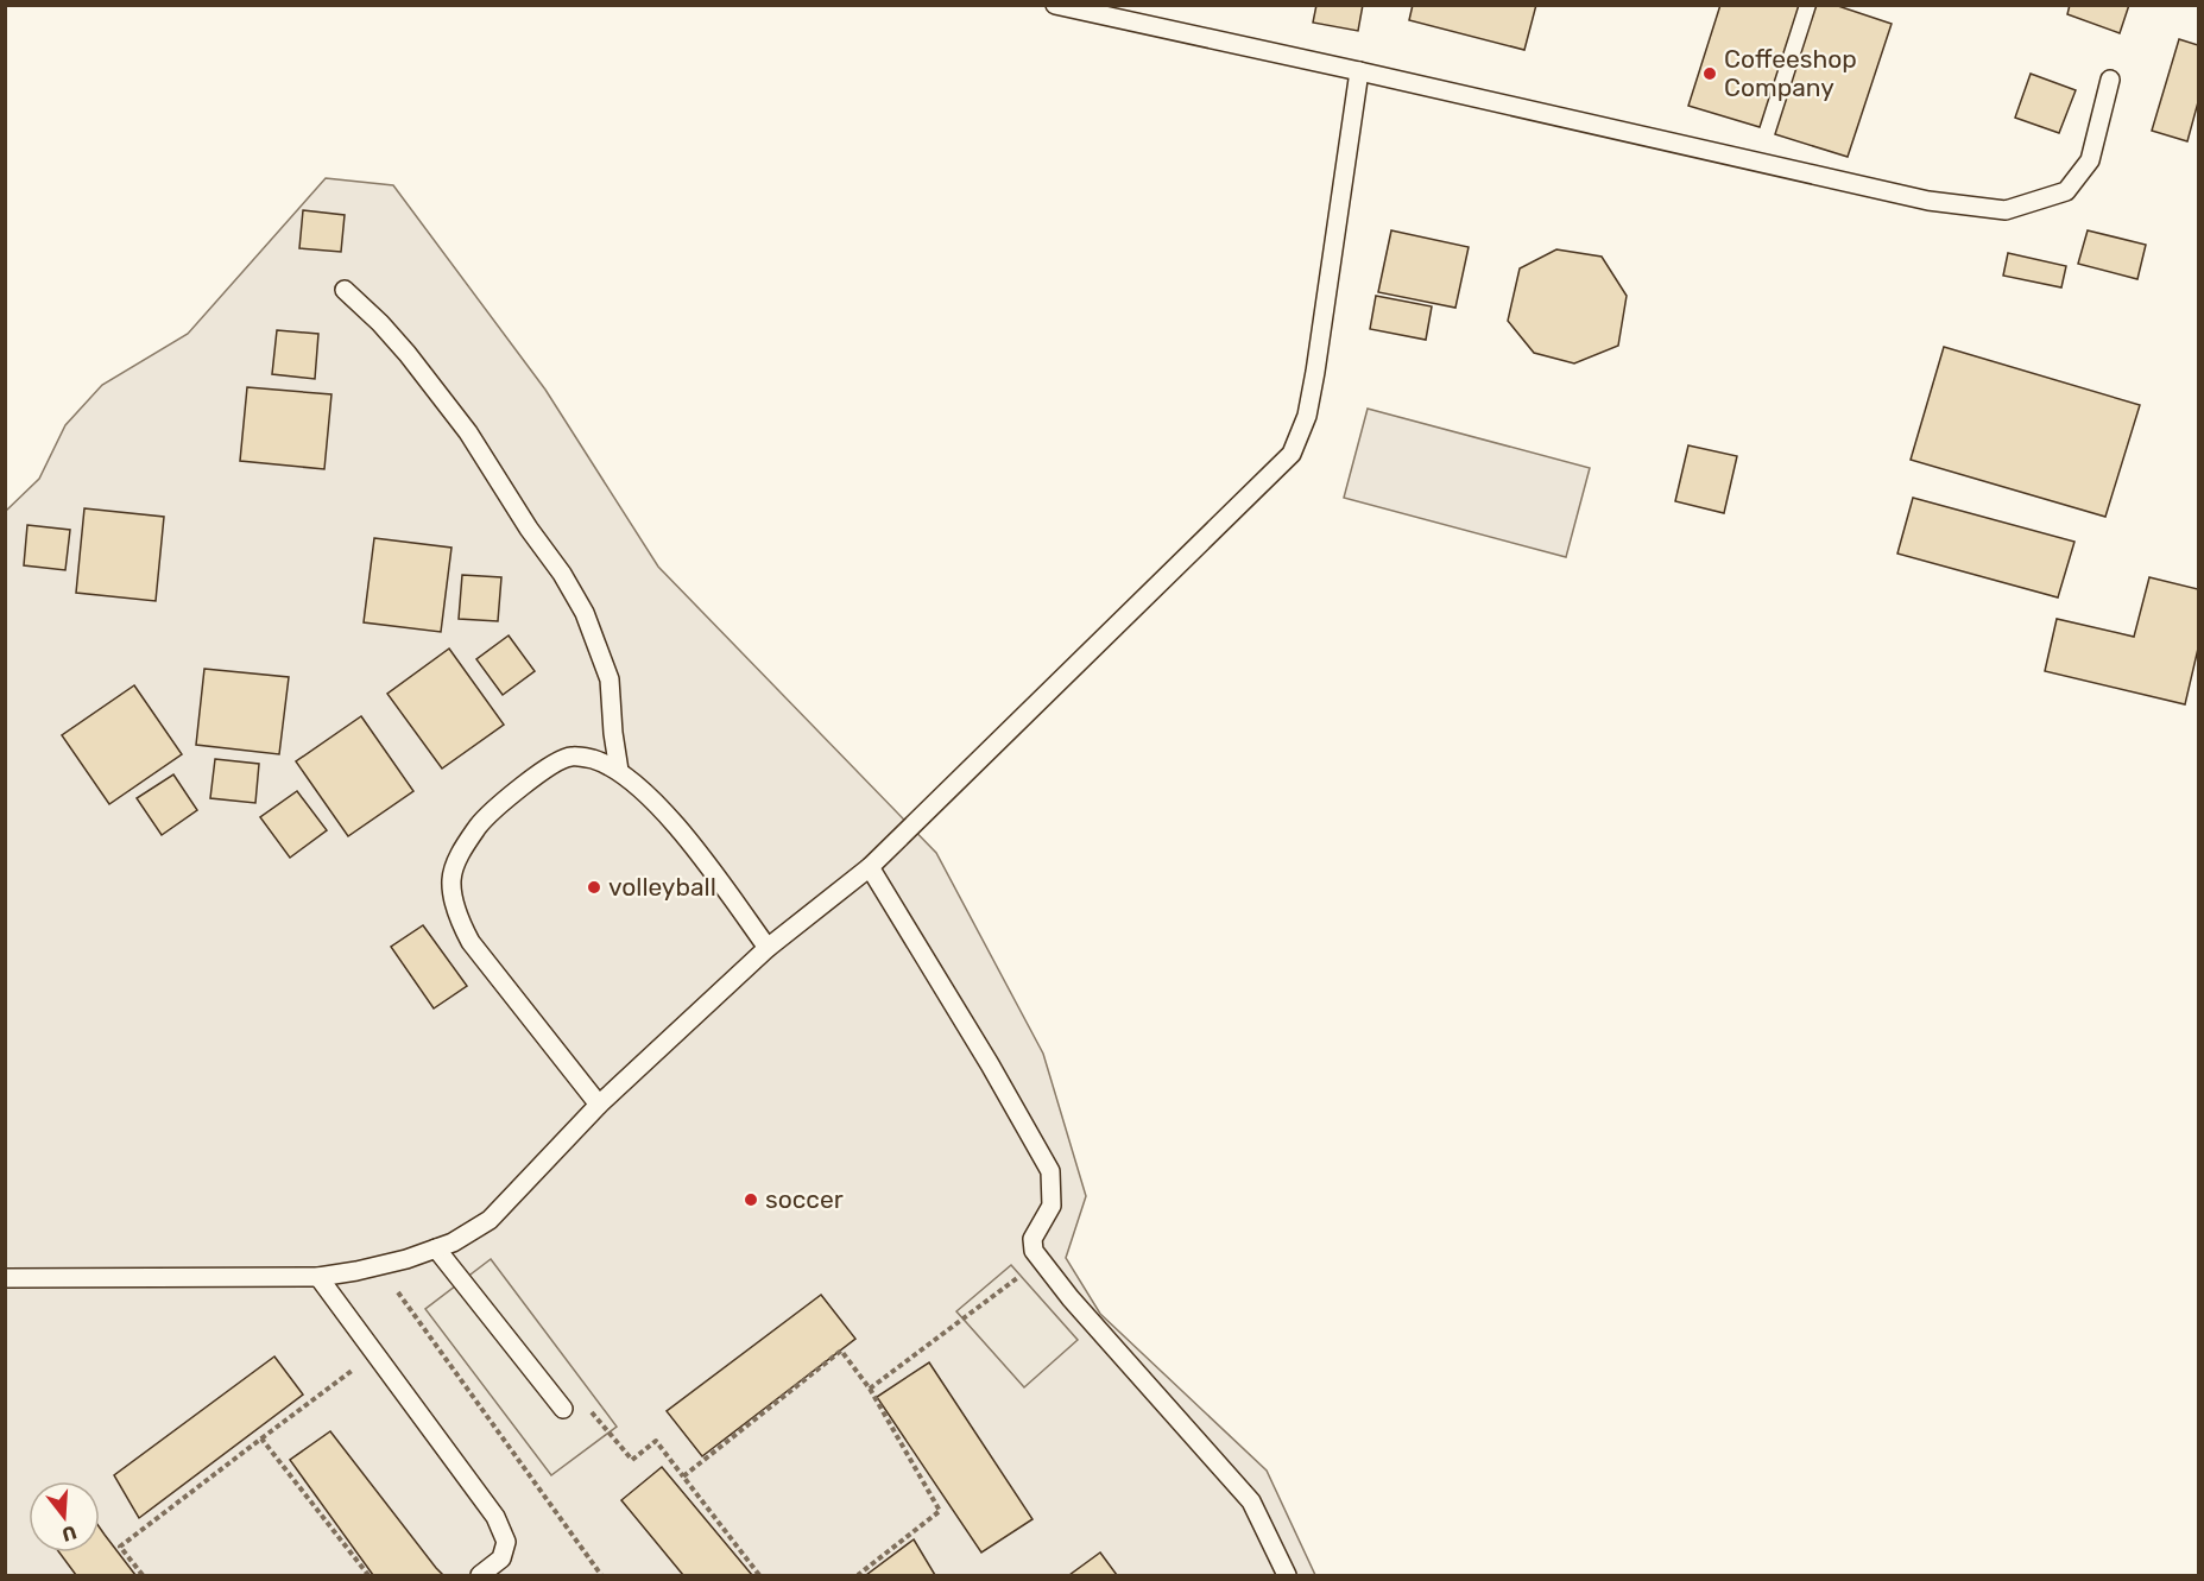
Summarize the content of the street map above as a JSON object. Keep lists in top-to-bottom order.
{
  "places": ["Coffeeshop Company", "volleyball", "soccer"],
  "north": "bottom"
}
